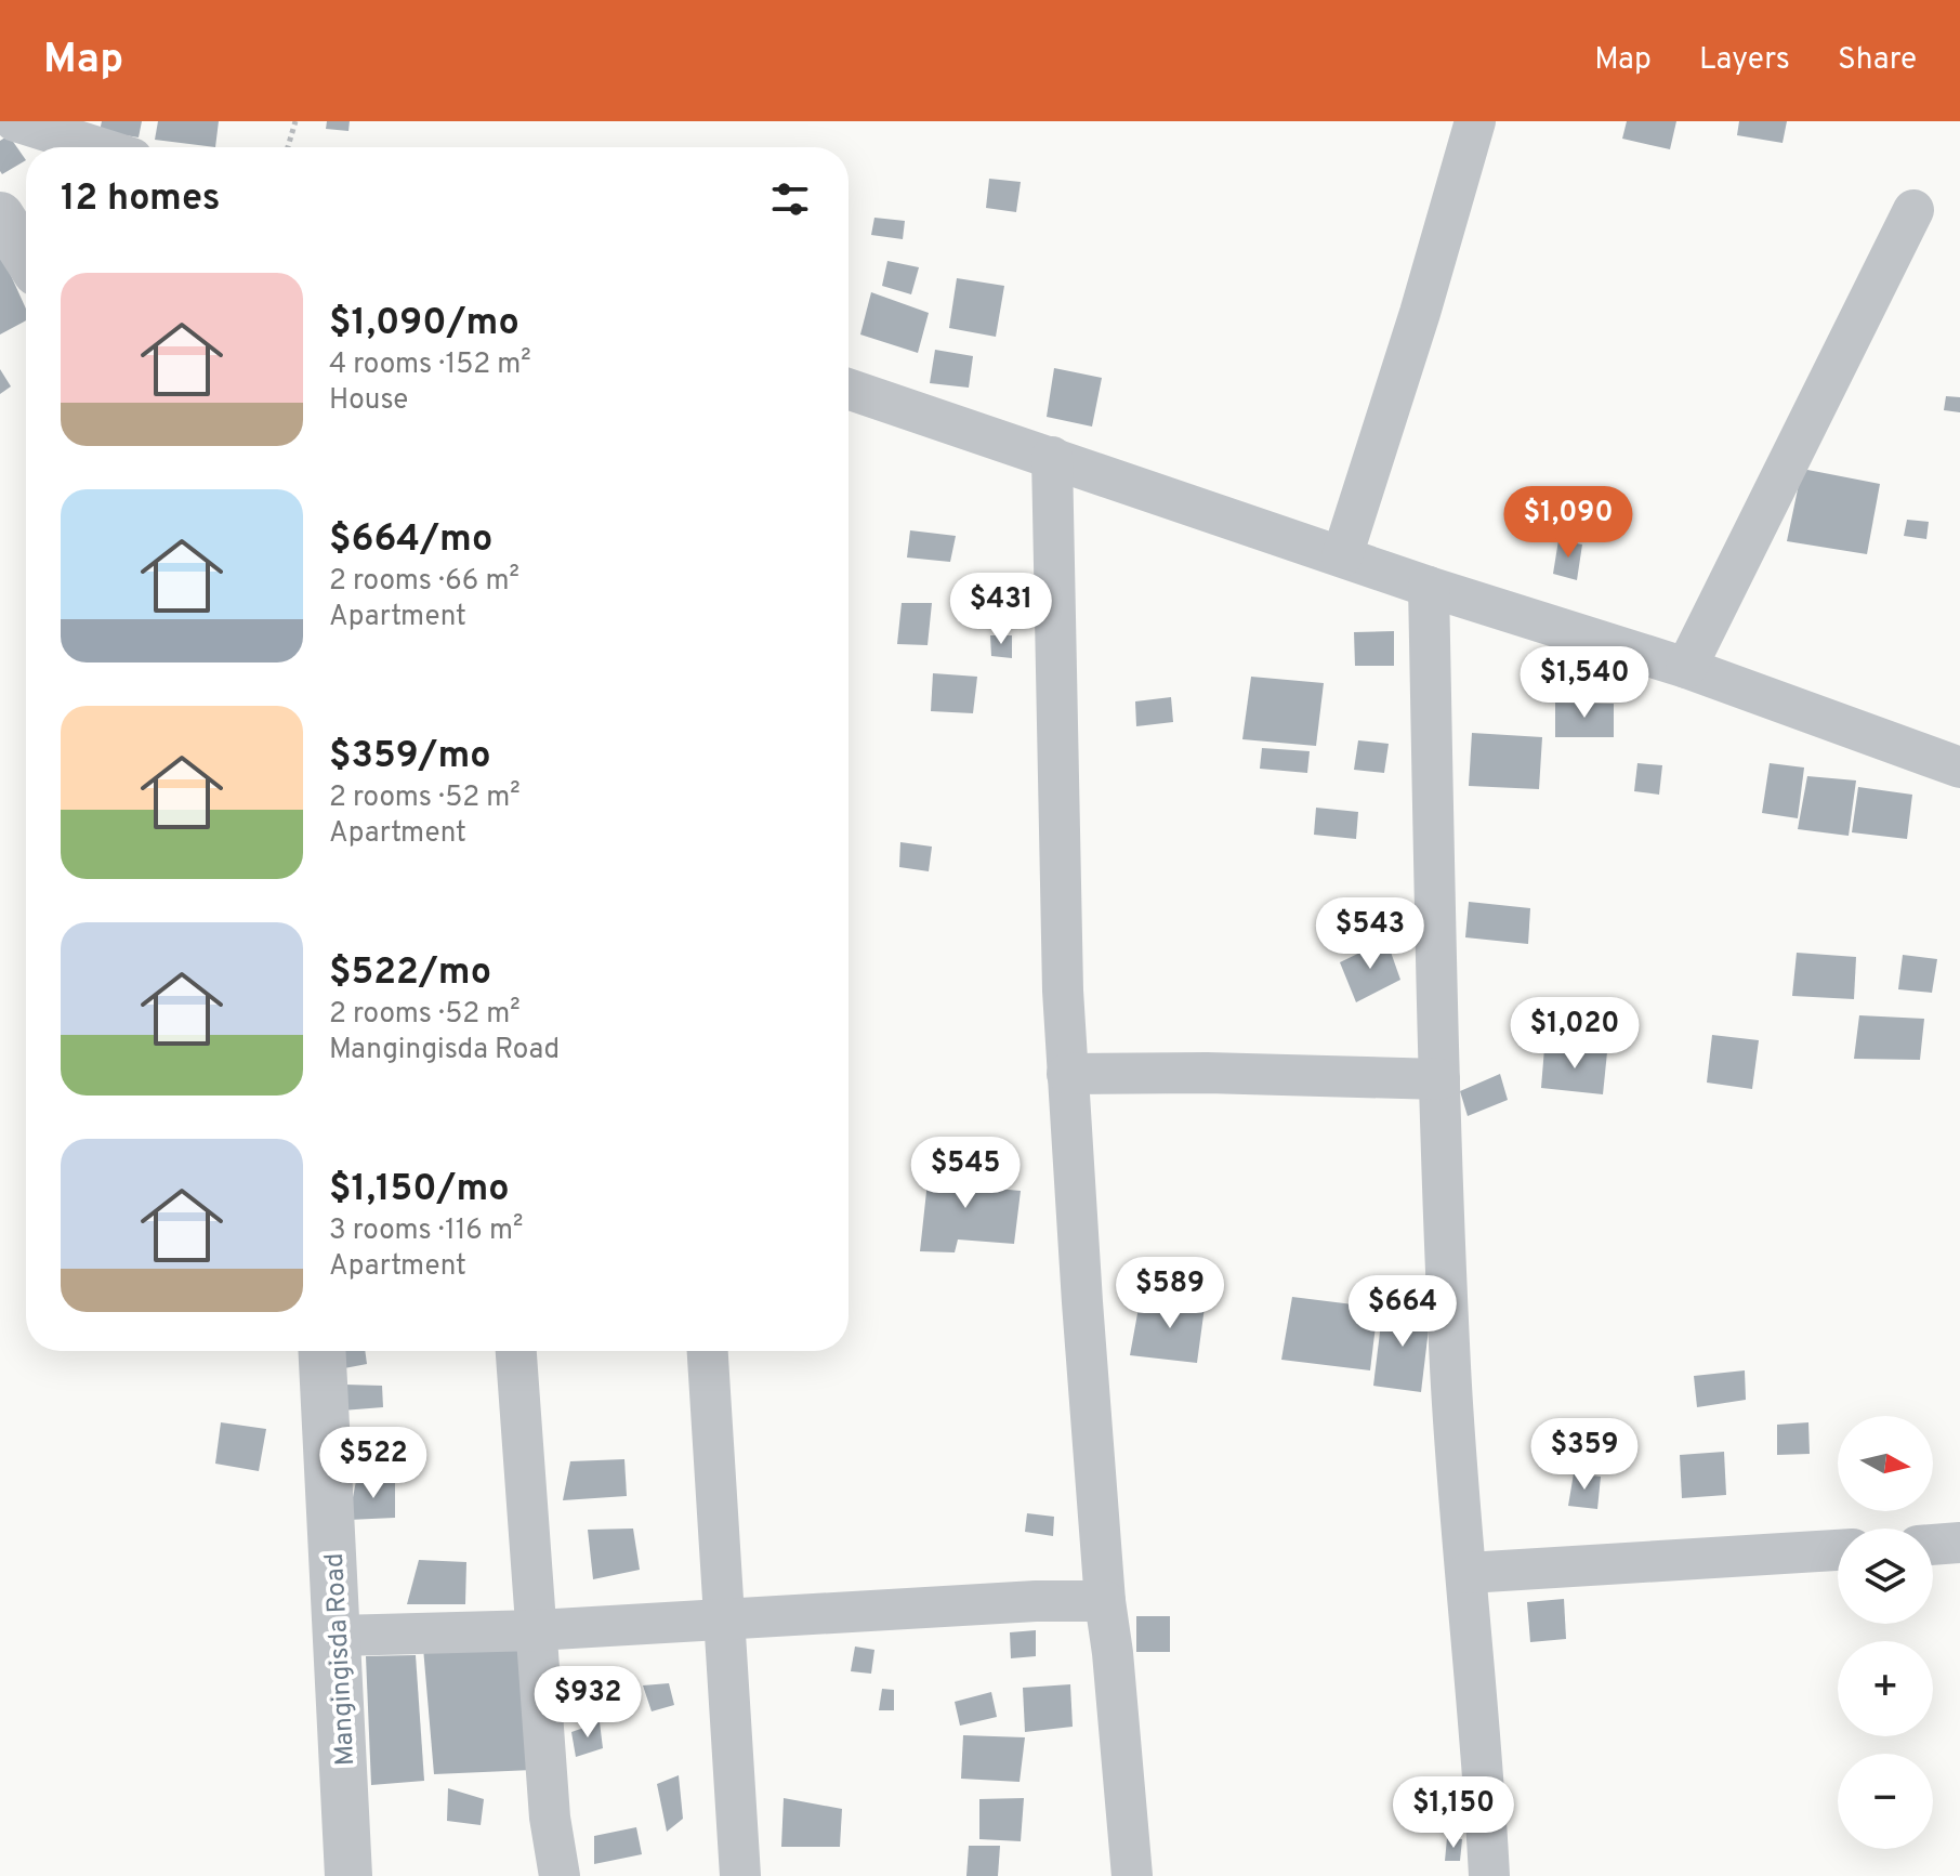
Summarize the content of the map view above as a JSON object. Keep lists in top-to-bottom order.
{
  "streets": {
    "street": ["Mangingisda Road"]
  },
  "north": "right",
  "page": {
    "header": "Map",
    "nav": ["Map", "Layers", "Share"],
    "heading": "12 homes",
    "list": [
      {
        "name": "$1,090/mo",
        "note": "4 rooms · 152 m² · House"
      },
      {
        "name": "$664/mo",
        "note": "2 rooms · 66 m² · Apartment"
      },
      {
        "name": "$359/mo",
        "note": "2 rooms · 52 m² · Apartment"
      },
      {
        "name": "$522/mo",
        "note": "2 rooms · 52 m² · Mangingisda Road"
      },
      {
        "name": "$1,150/mo",
        "note": "3 rooms · 116 m² · Apartment"
      }
    ],
    "price": [
      "$1,090",
      "$431",
      "$1,540",
      "$543",
      "$1,020",
      "$545",
      "$589",
      "$664",
      "$359",
      "$522",
      "$932",
      "$1,150"
    ],
    "map_buttons": ["+", "−"]
  }
}
